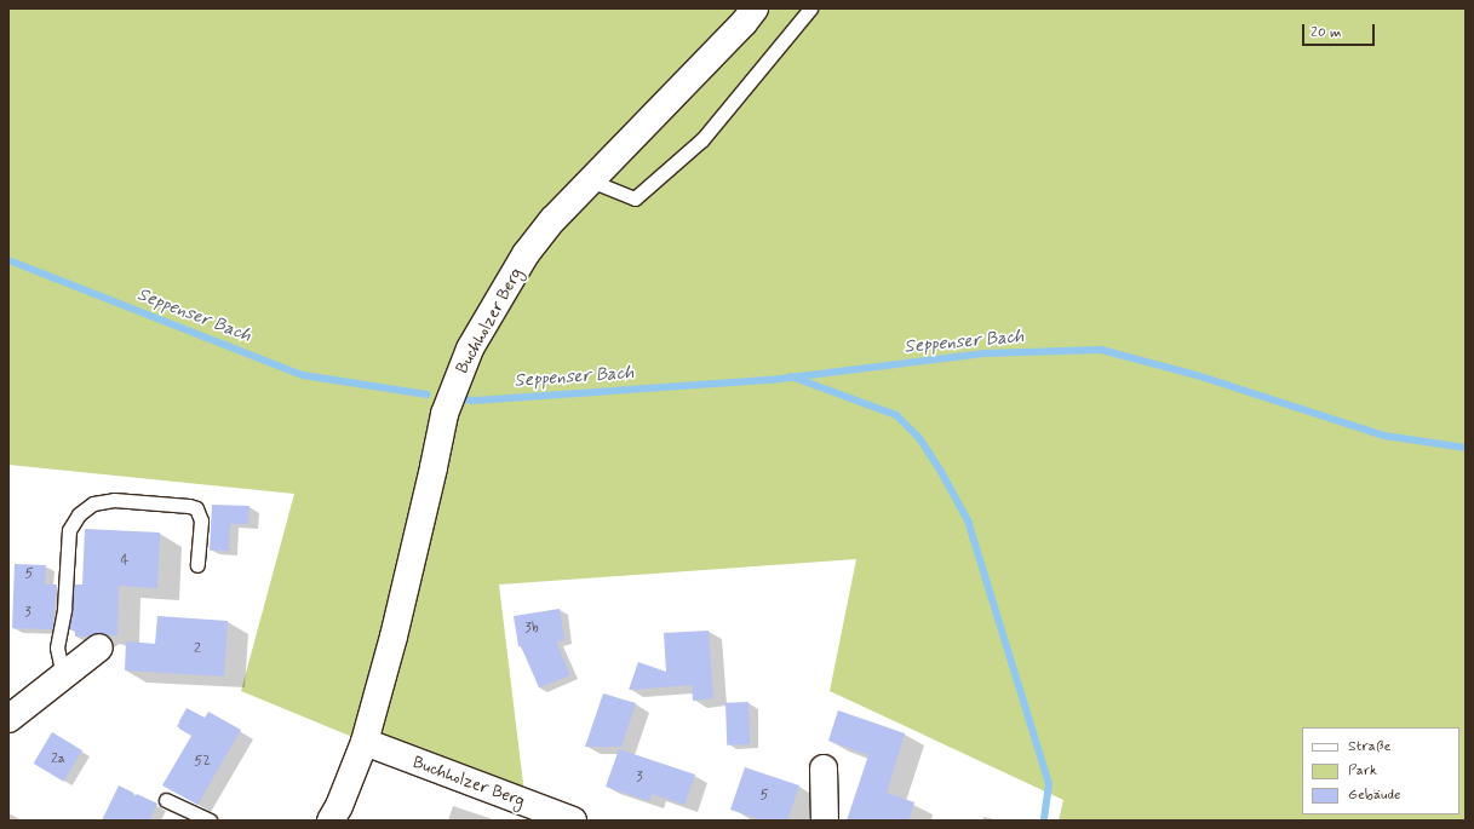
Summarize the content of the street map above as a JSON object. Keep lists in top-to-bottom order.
{
  "streets": {
    "main road": ["Buchholzer Berg"]
  },
  "water": ["Seppenser Bach"],
  "house_numbers": [
    "4",
    "5",
    "3",
    "3b",
    "2",
    "2a",
    "52",
    "3",
    "5"
  ],
  "legend": ["Straße", "Park", "Gebäude"],
  "scale_bar": "20 m"
}
